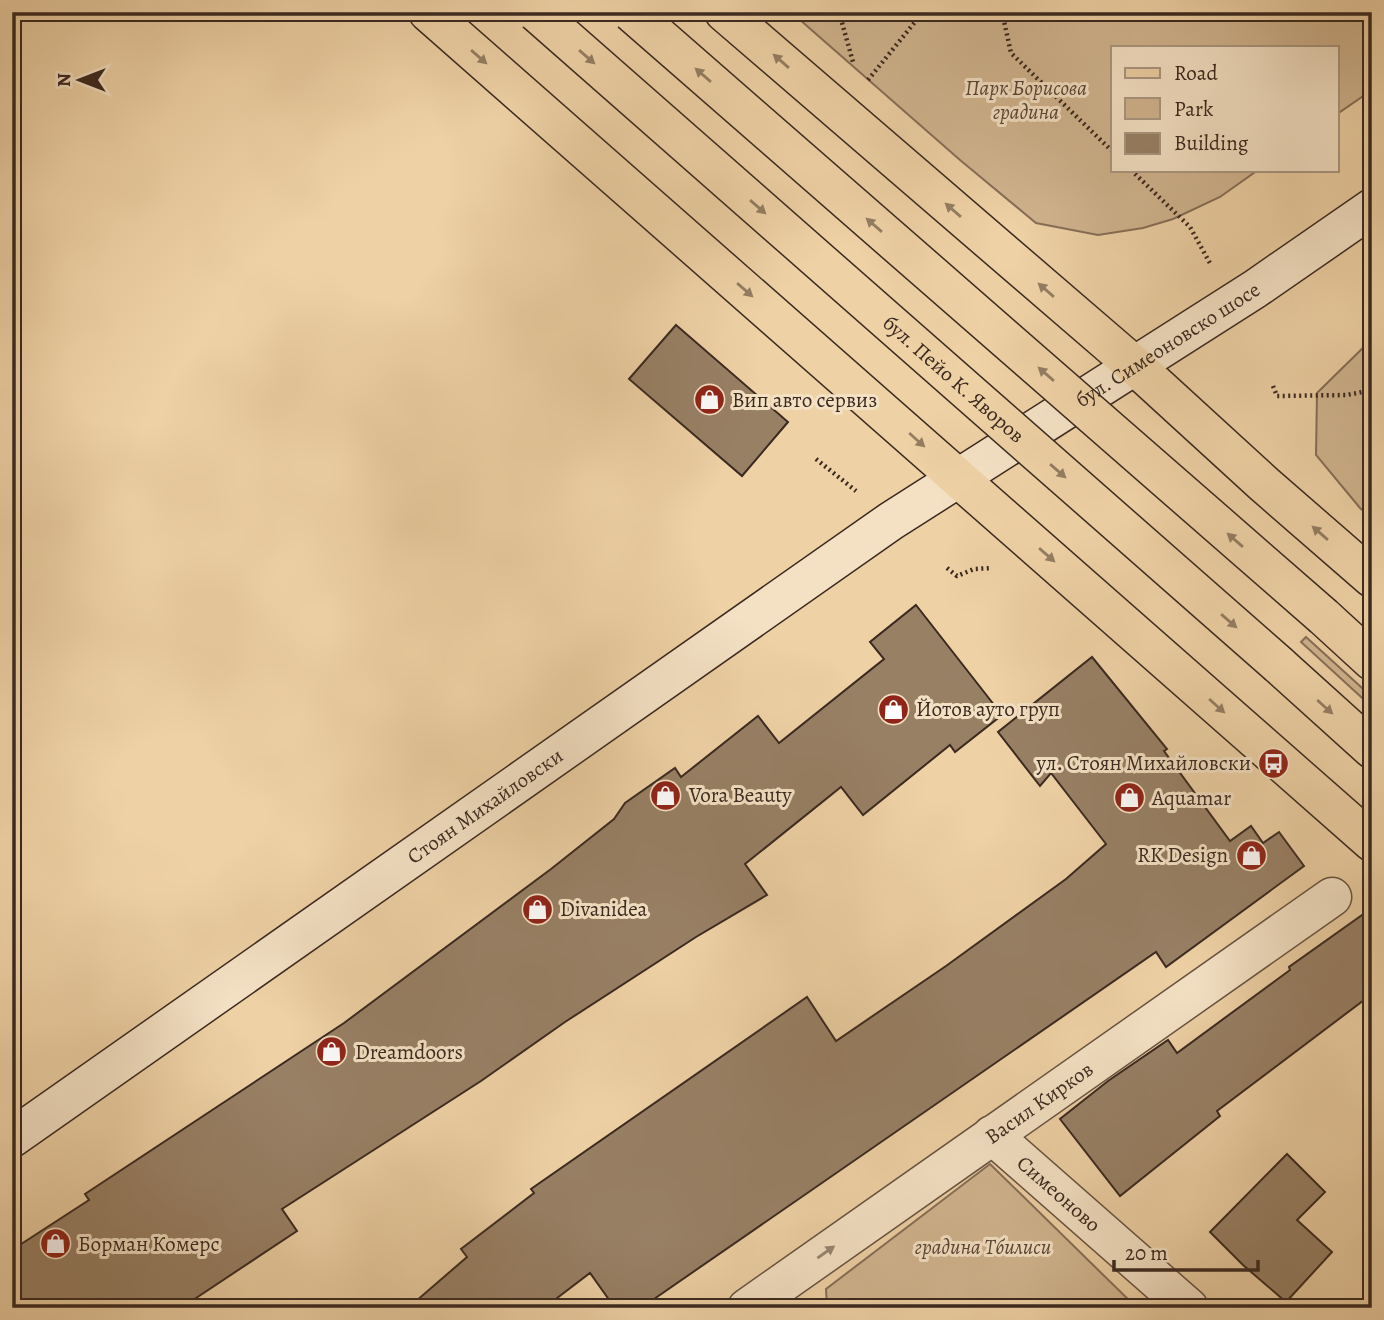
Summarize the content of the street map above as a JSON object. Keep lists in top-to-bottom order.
{
  "streets": {
    "main road": ["бул. Пейо К. Яворов"],
    "street": [
      "бул. Симеоновско шосе",
      "Стоян Михайловски",
      "Васил Кирков",
      "Симеоново"
    ]
  },
  "crossings": [
    ["бул. Симеоновско шосе", "Стоян Михайловски"],
    ["Васил Кирков", "Симеоново"]
  ],
  "one_way": ["Васил Кирков"],
  "parks": ["Парк Борисова градина", "градина Тбилиси"],
  "places": {
    "shop": [
      "Вип авто сервиз",
      "Йотов ауто груп",
      "Vora Beauty",
      "Aquamar",
      "RK Design",
      "Divanidea",
      "Dreamdoors",
      "Борман Комерс"
    ],
    "bus stop": ["ул. Стоян Михайловски"]
  },
  "legend": ["Road", "Park", "Building"],
  "scale_bar": "20 m",
  "north": "left"
}
